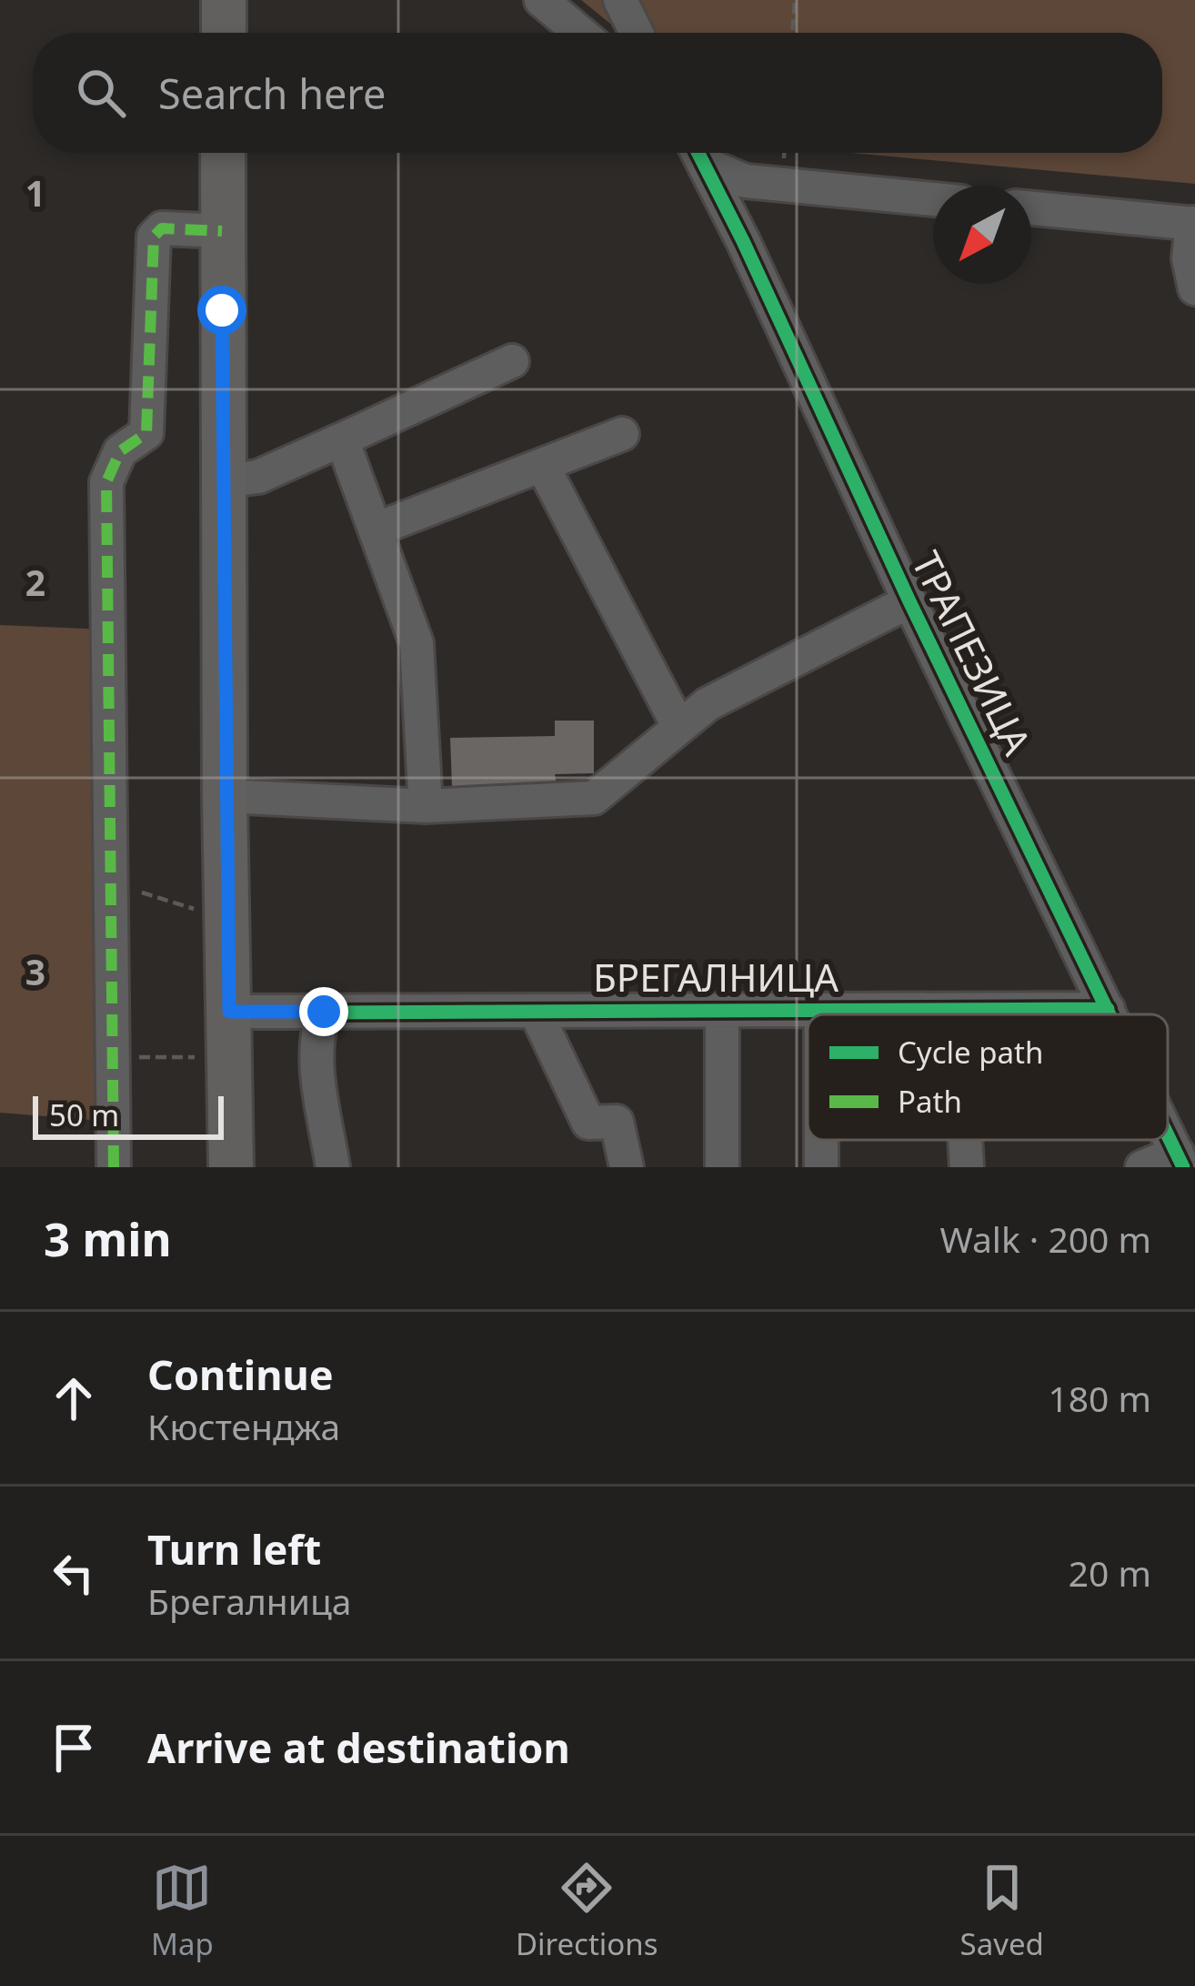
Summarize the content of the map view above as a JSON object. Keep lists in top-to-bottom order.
{
  "streets": {
    "street": ["ТРАПЕЗИЦА", "БРЕГАЛНИЦА"]
  },
  "crossings": [
    ["ТРАПЕЗИЦА", "БРЕГАЛНИЦА"]
  ],
  "legend": ["Cycle path", "Path"],
  "scale_bar": "50 m",
  "north": "bottom left",
  "page": {
    "search": "Search here",
    "scale": "50 m",
    "heading": ["3 min", "Walk · 200 m"],
    "list": [
      ["Continue", "Кюстенджа", "180 m"],
      ["Turn left", "Брегалница", "20 m"],
      "Arrive at destination"
    ],
    "nav": ["Map", "Directions", "Saved"]
  },
  "grid": {
    "rows": ["1", "2", "3"]
  }
}
